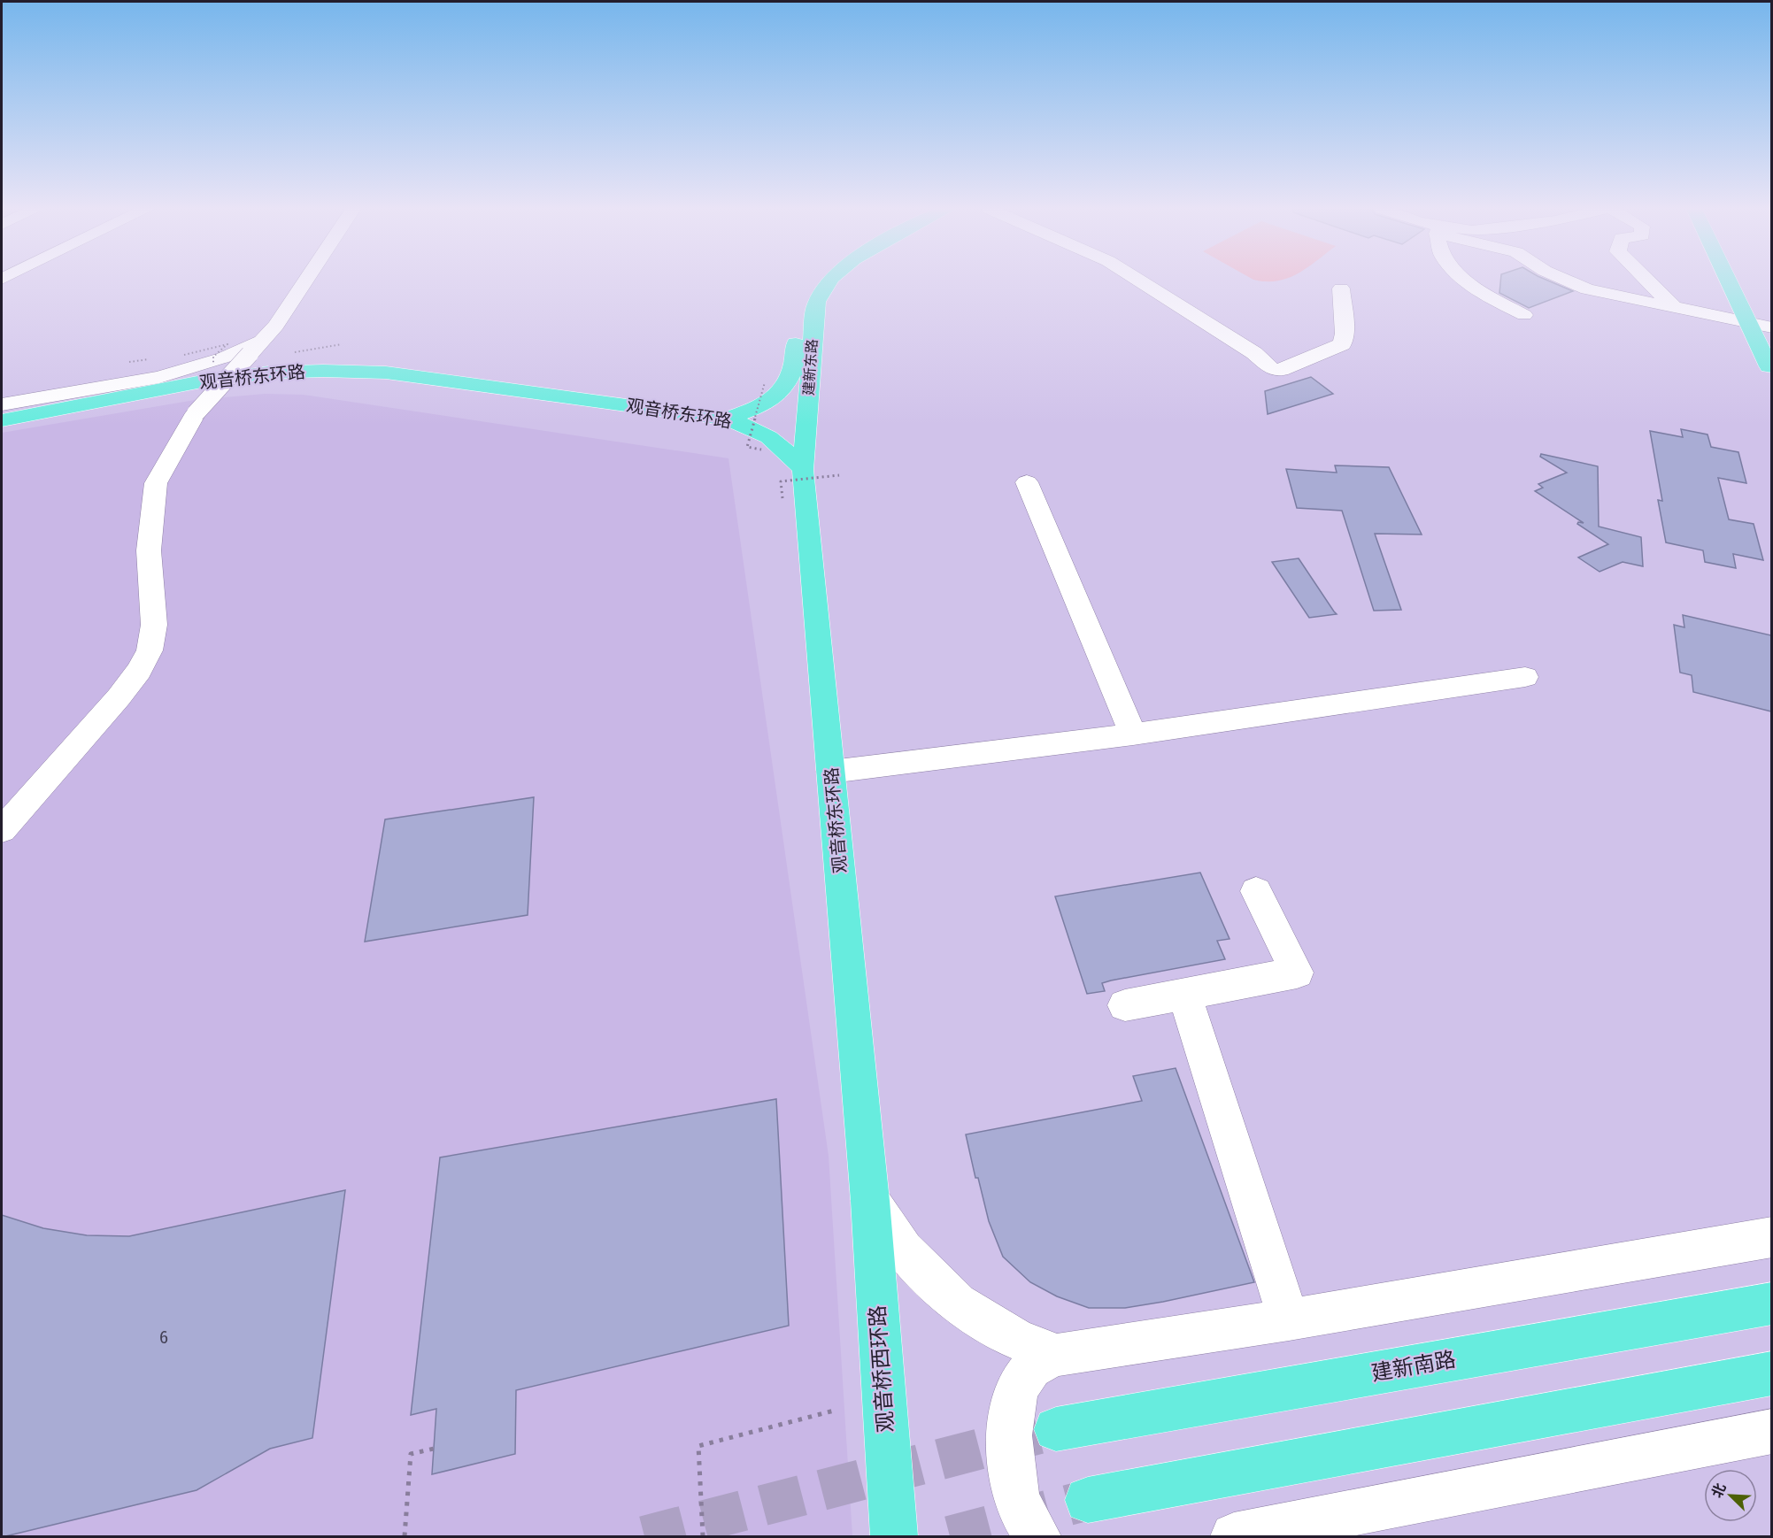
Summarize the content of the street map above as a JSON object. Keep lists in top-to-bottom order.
{
  "streets": {
    "main road": [
      "建新东路",
      "观音桥东环路",
      "建新南路",
      "观音桥西环路"
    ]
  },
  "crossings": [
    ["建新东路", "观音桥东环路"],
    ["观音桥东环路", "观音桥西环路"]
  ],
  "house_numbers": ["6"],
  "north": "top left"
}
